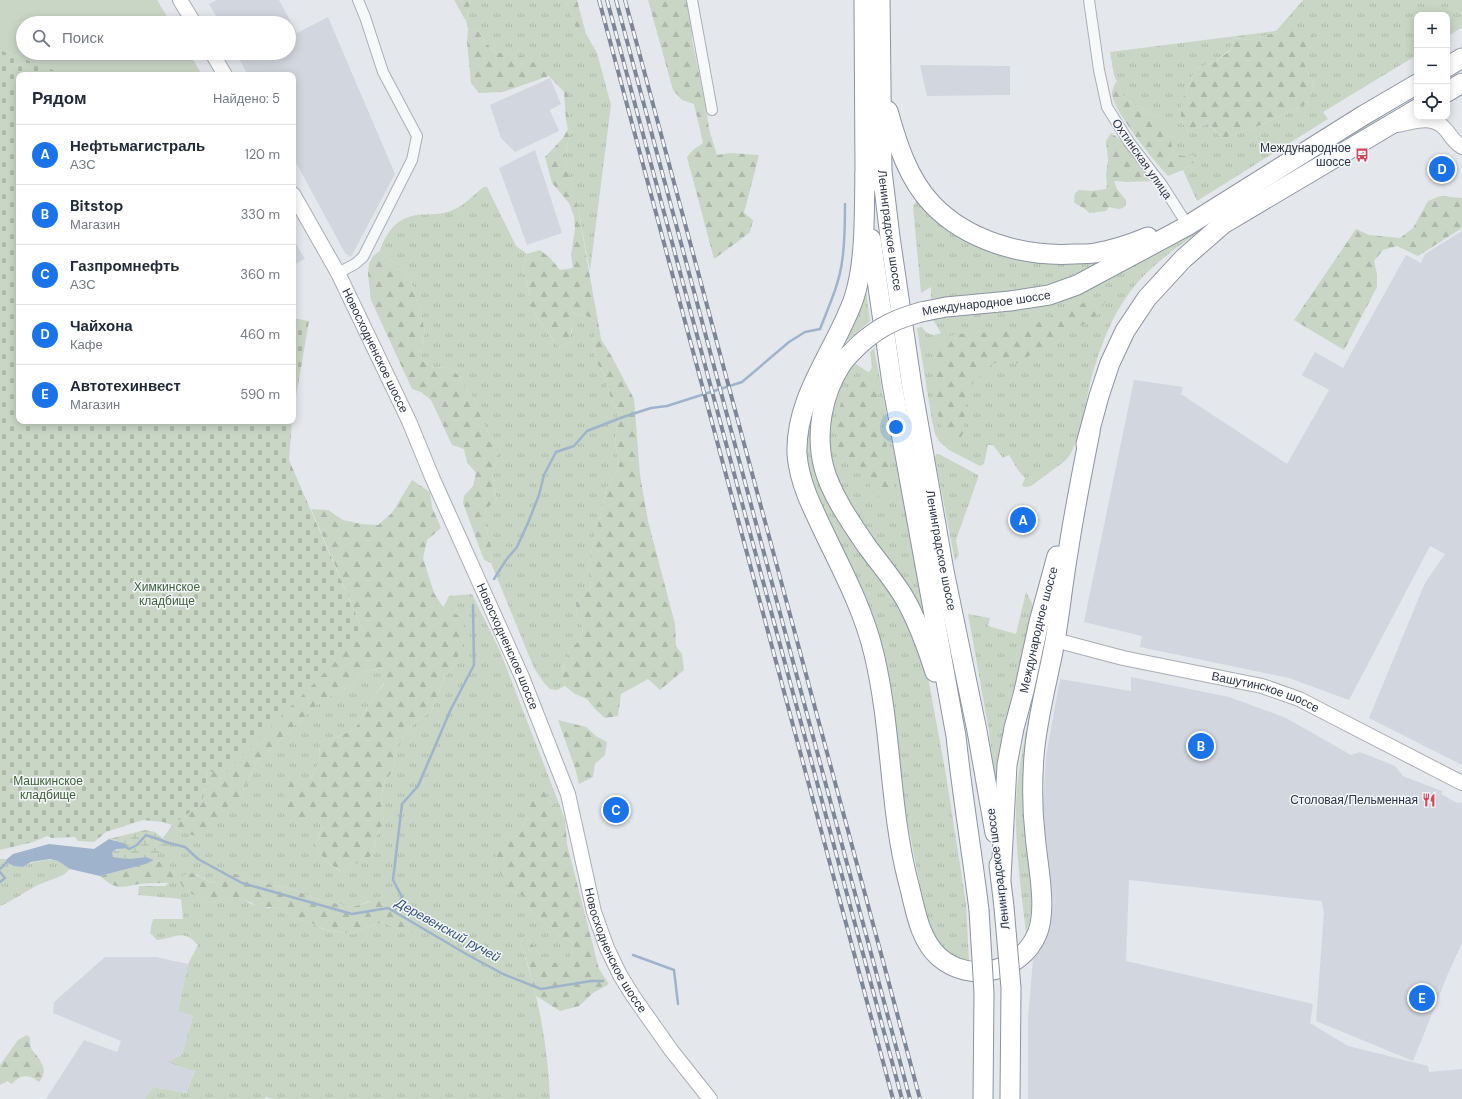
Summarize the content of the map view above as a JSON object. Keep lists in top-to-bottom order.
{
  "streets": {
    "highway": ["Ленинградское шоссе", "Международное шоссе"],
    "main road": ["Новосходненское шоссе", "Вашутинское шоссе"],
    "street": ["Охтинская улица"]
  },
  "crossings": [
    ["Ленинградское шоссе", "Международное шоссе"]
  ],
  "water": ["Деревенский ручей"],
  "parks": ["Химкинское кладбище", "Машкинское кладбище"],
  "places": {
    "bus stop": ["Международное шоссе"],
    "restaurant": ["Столовая/Пельменная"]
  },
  "page": {
    "map_buttons": ["+", "−"],
    "search": "Поиск",
    "heading": ["Рядом", "Найдено: 5"],
    "list": [
      {
        "mark": "A",
        "name": "Нефтьмагистраль",
        "note": "АЗС",
        "value": "120 m"
      },
      {
        "mark": "B",
        "name": "Bitstop",
        "note": "Магазин",
        "value": "330 m"
      },
      {
        "mark": "C",
        "name": "Газпромнефть",
        "note": "АЗС",
        "value": "360 m"
      },
      {
        "mark": "D",
        "name": "Чайхона",
        "note": "Кафе",
        "value": "460 m"
      },
      {
        "mark": "E",
        "name": "Автотехинвест",
        "note": "Магазин",
        "value": "590 m"
      }
    ],
    "pins": [
      "D",
      "A",
      "B",
      "C",
      "E"
    ]
  }
}
